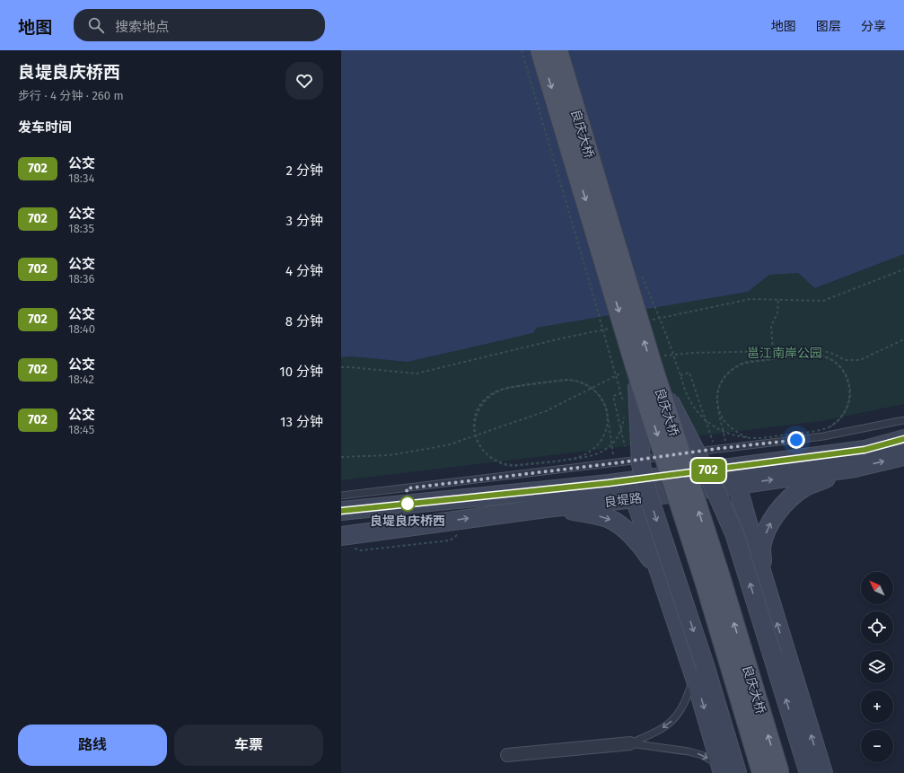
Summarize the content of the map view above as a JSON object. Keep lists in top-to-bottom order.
{
  "streets": {
    "main road": ["良庆大桥", "良堤路"]
  },
  "parks": ["邕江南岸公园"],
  "places": ["良堤良庆桥西"],
  "lines": ["bus line 702"],
  "north": "top left",
  "page": {
    "header": "地图",
    "search": "搜索地点",
    "nav": ["地图", "图层", "分享"],
    "heading": [
      ["良堤良庆桥西", "步行 · 4 分钟 · 260 m"],
      "发车时间"
    ],
    "on_map": "702",
    "list": [
      {
        "mark": "702",
        "name": "公交",
        "note": "18:34",
        "value": "2 分钟"
      },
      {
        "mark": "702",
        "name": "公交",
        "note": "18:35",
        "value": "3 分钟"
      },
      {
        "mark": "702",
        "name": "公交",
        "note": "18:36",
        "value": "4 分钟"
      },
      {
        "mark": "702",
        "name": "公交",
        "note": "18:40",
        "value": "8 分钟"
      },
      {
        "mark": "702",
        "name": "公交",
        "note": "18:42",
        "value": "10 分钟"
      },
      {
        "mark": "702",
        "name": "公交",
        "note": "18:45",
        "value": "13 分钟"
      }
    ],
    "map_buttons": ["+", "−"],
    "buttons": ["路线", "车票"]
  }
}
